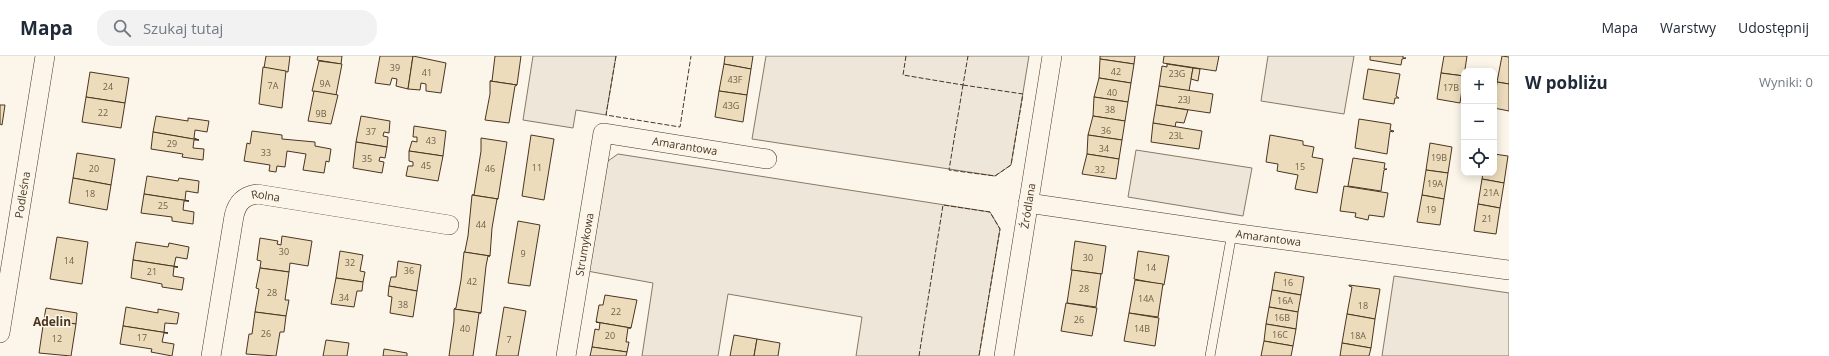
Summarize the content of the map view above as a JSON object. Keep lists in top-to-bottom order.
{
  "streets": {
    "street": [
      "Amarantowa",
      "Podleśna",
      "Rolna",
      "Źródlana",
      "Strumykowa"
    ]
  },
  "crossings": [
    ["Amarantowa", "Źródlana"],
    ["Amarantowa", "Strumykowa"]
  ],
  "districts": ["Adelin"],
  "house_numbers": [
    "39",
    "42",
    "41",
    "23G",
    "43F",
    "9A",
    "7A",
    "24",
    "17B",
    "40",
    "23J",
    "43G",
    "38",
    "22",
    "9B",
    "36",
    "37",
    "23L",
    "43",
    "29",
    "34",
    "33",
    "19B",
    "35",
    "45",
    "15",
    "11",
    "20",
    "46",
    "32",
    "19A",
    "21A",
    "18",
    "25",
    "19",
    "21",
    "44",
    "30",
    "9",
    "30",
    "14",
    "32",
    "14",
    "36",
    "21",
    "42",
    "16",
    "28",
    "28",
    "34",
    "14A",
    "16A",
    "38",
    "18",
    "22",
    "16B",
    "26",
    "40",
    "14B",
    "26",
    "16C",
    "20",
    "18A",
    "17",
    "12",
    "7"
  ],
  "page": {
    "header": "Mapa",
    "search": "Szukaj tutaj",
    "nav": ["Mapa", "Warstwy", "Udostępnij"],
    "heading": ["W pobliżu", "Wyniki: 0"],
    "map_buttons": ["+", "−"]
  }
}
